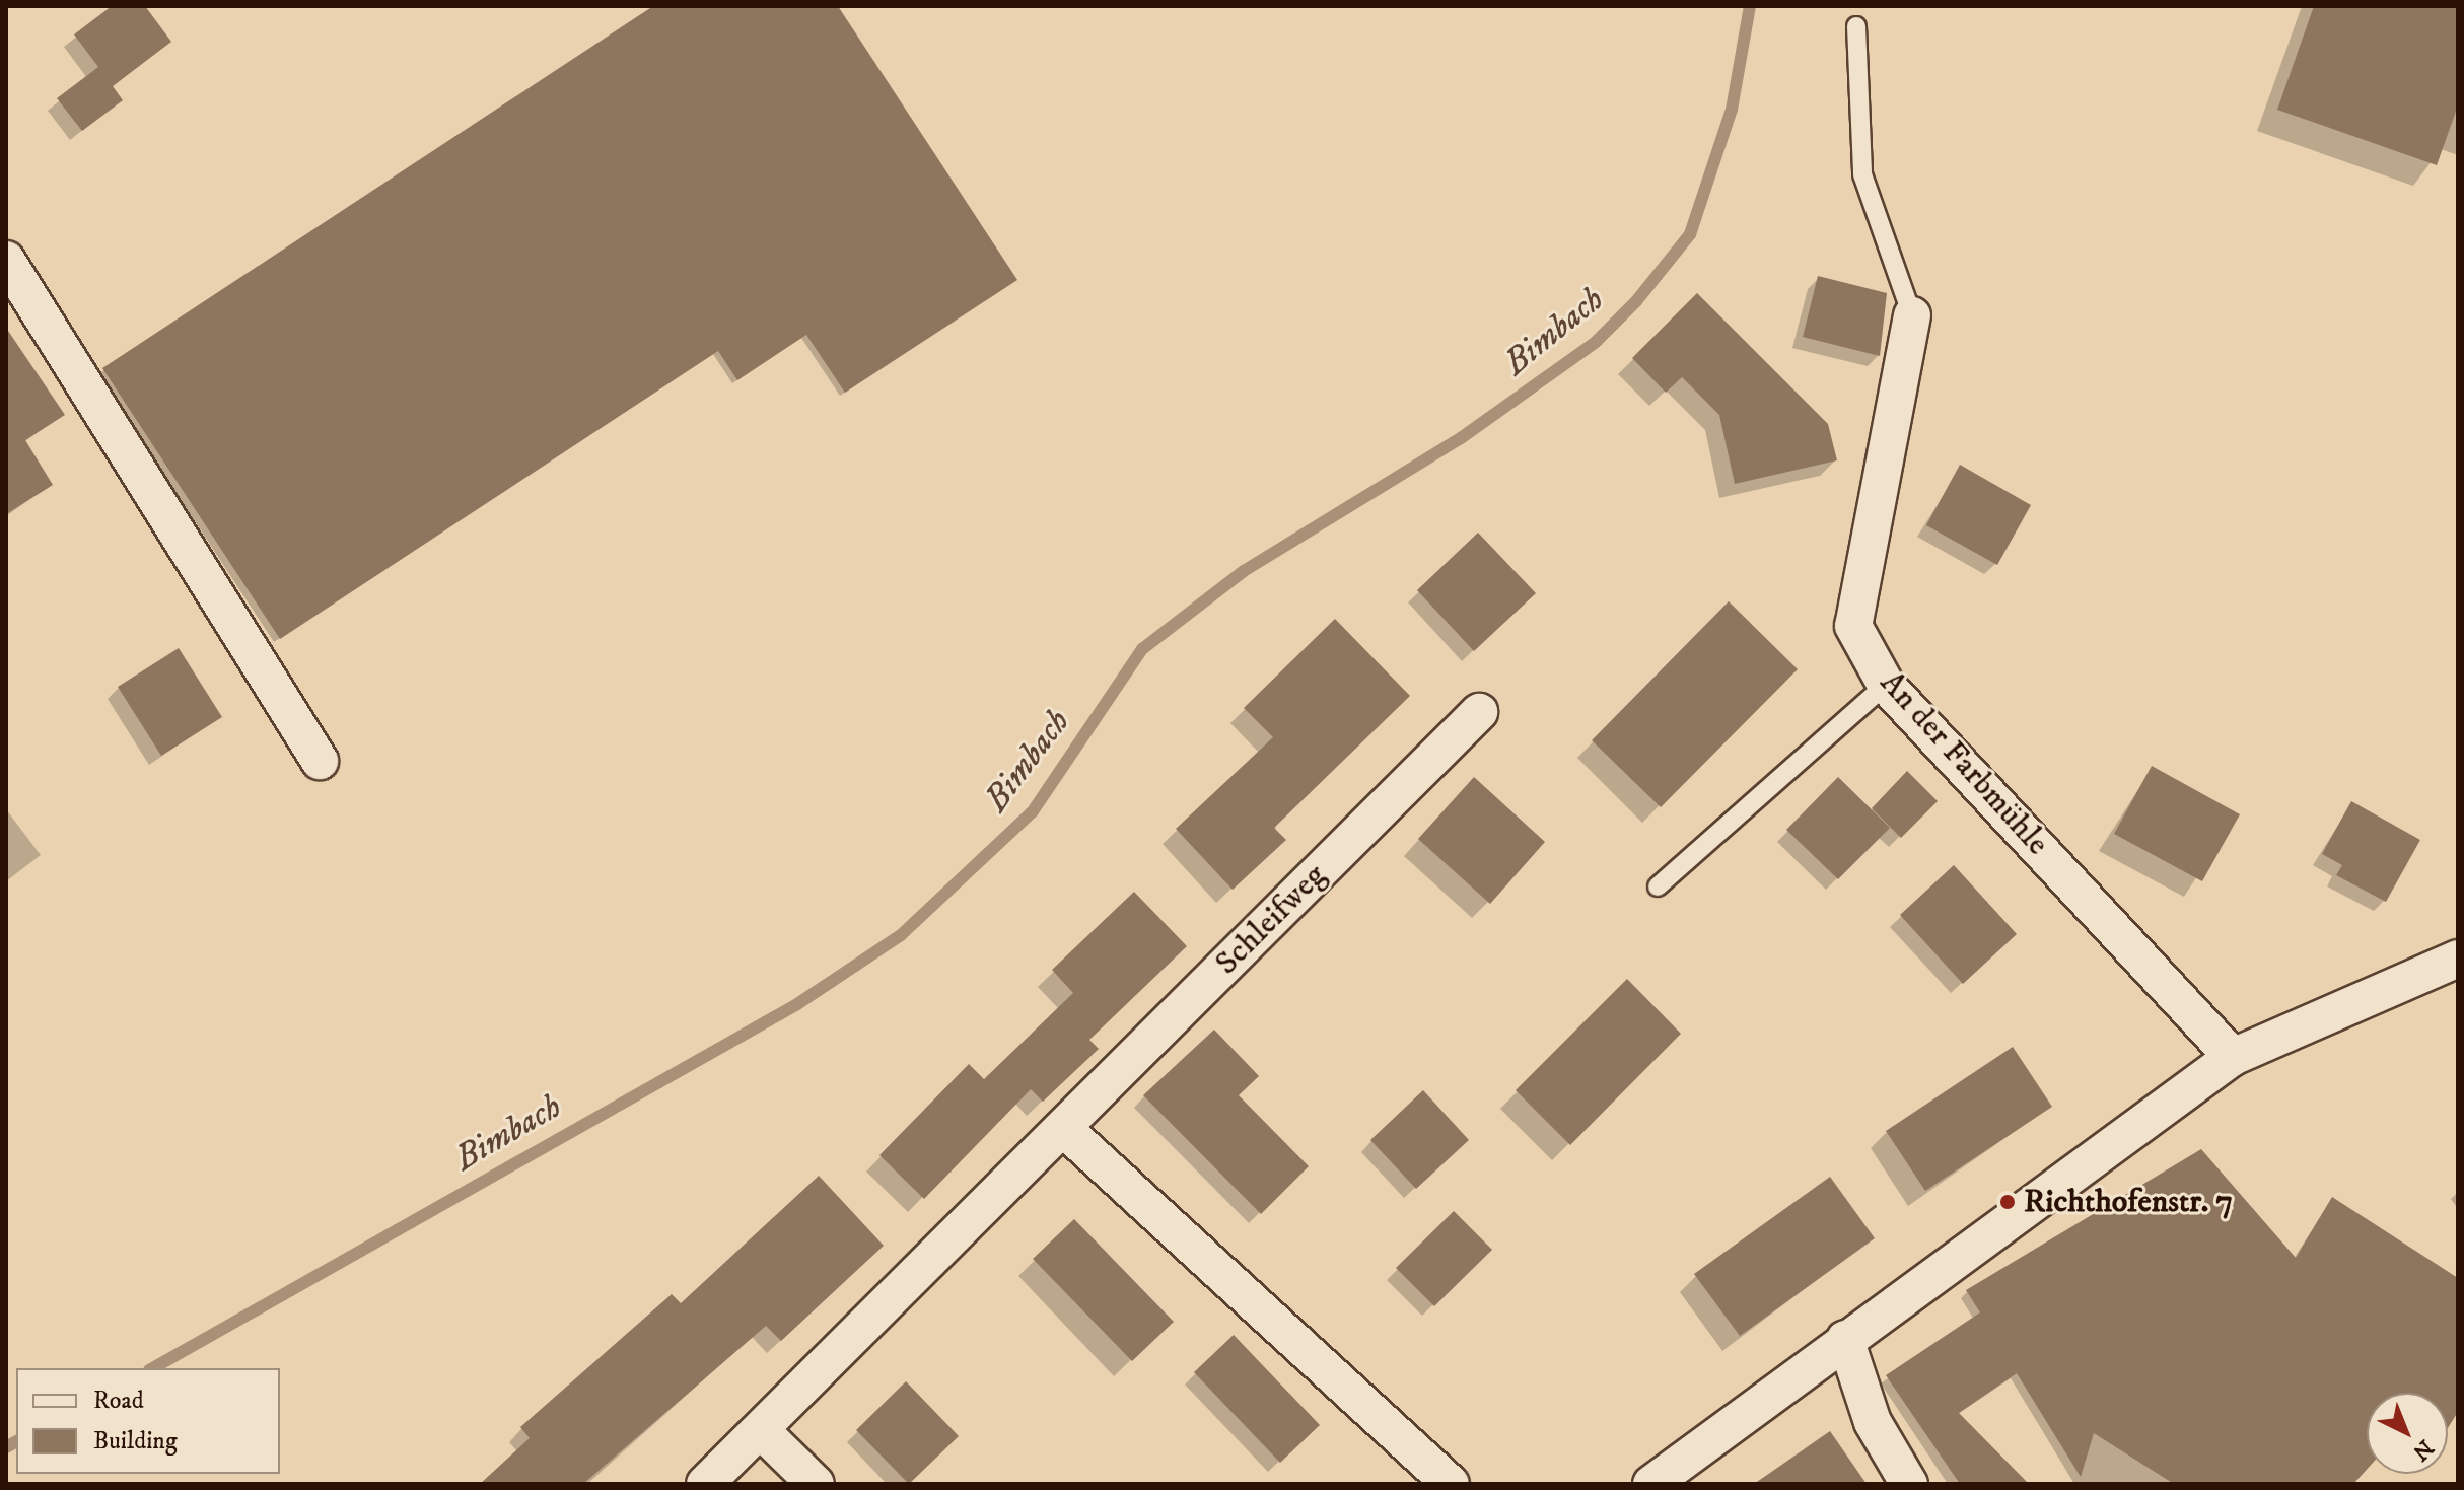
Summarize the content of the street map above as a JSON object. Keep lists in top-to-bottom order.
{
  "streets": {
    "street": ["An der Farbmühle", "Schleifweg"]
  },
  "water": ["Bimbach"],
  "places": ["Richthofenstr. 7"],
  "legend": ["Road", "Building"],
  "north": "bottom right"
}
